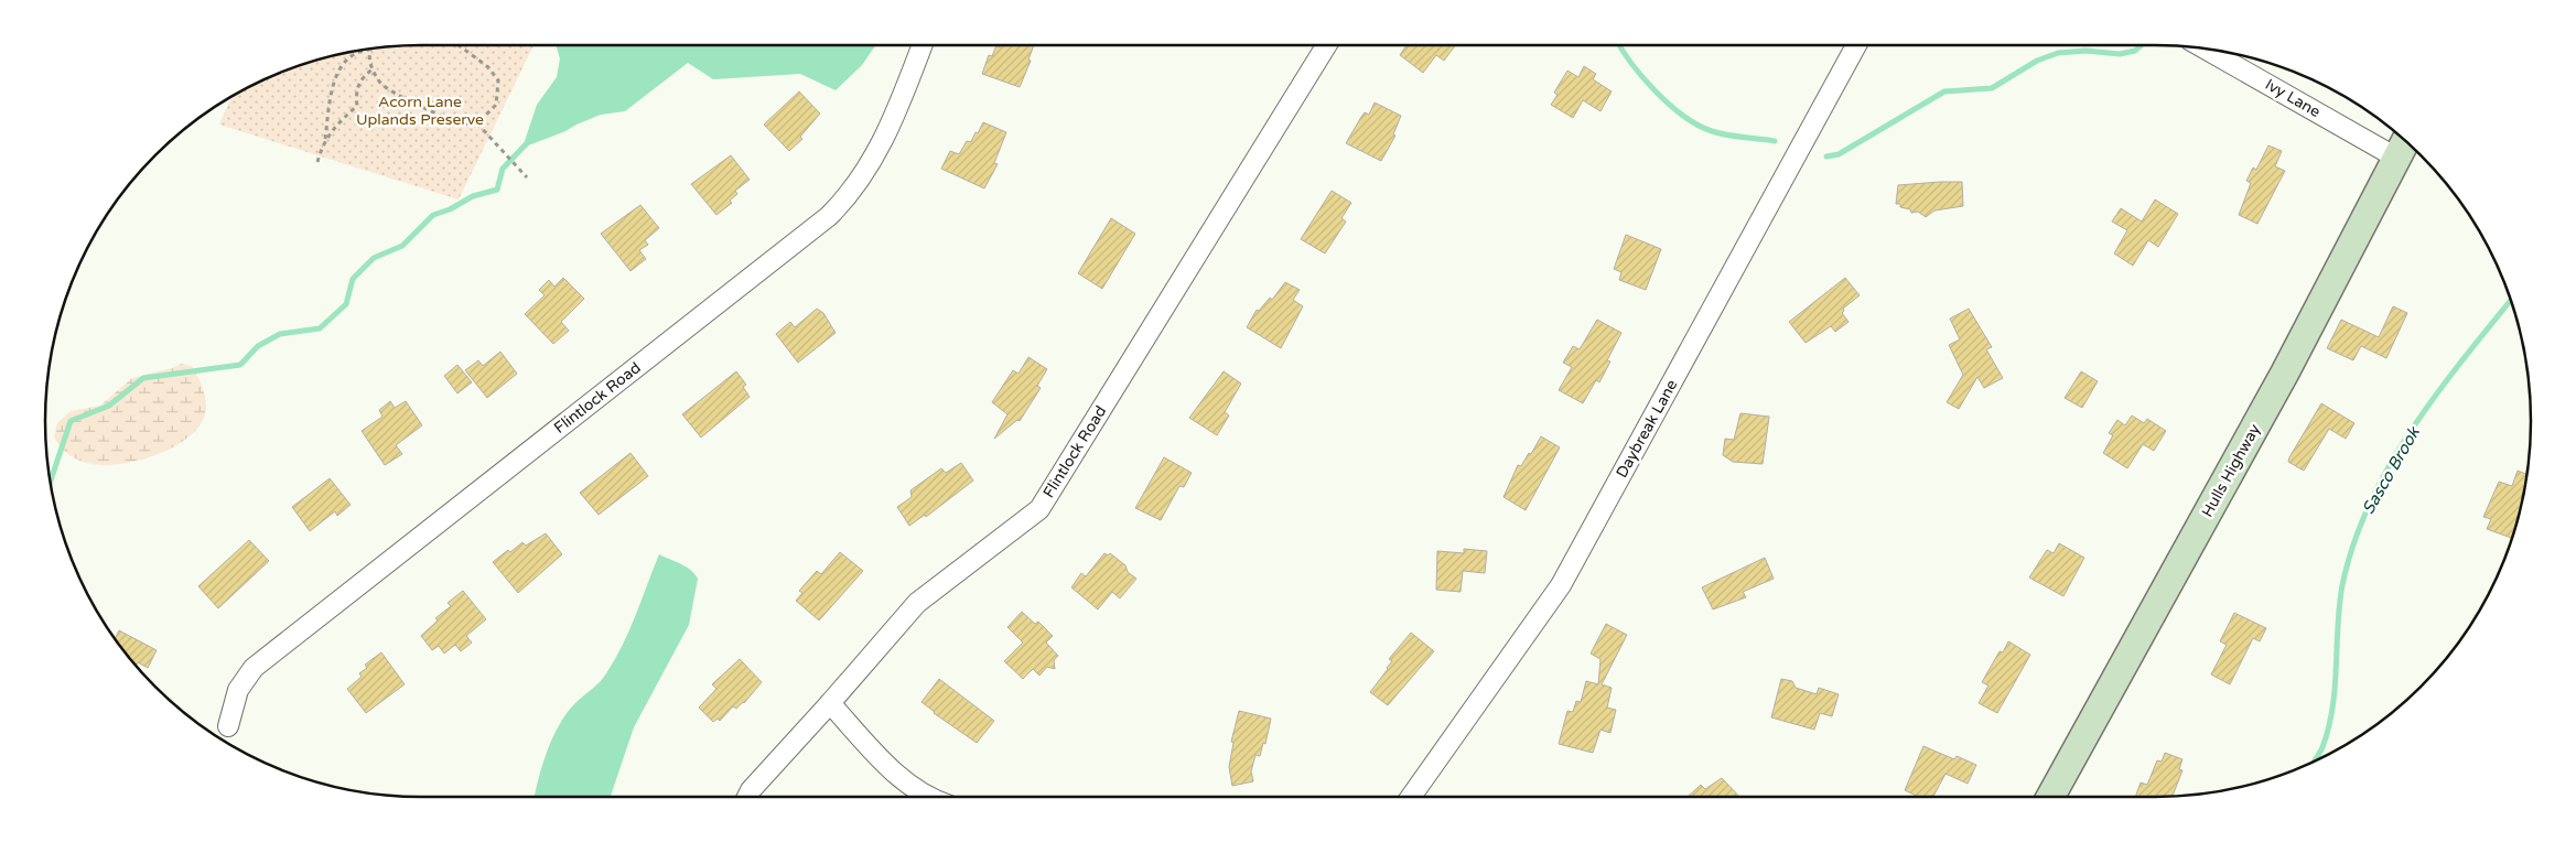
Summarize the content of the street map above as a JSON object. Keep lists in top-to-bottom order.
{
  "streets": {
    "street": [
      "Ivy Lane",
      "Flintlock Road",
      "Daybreak Lane",
      "Hulls Highway"
    ]
  },
  "crossings": [
    ["Ivy Lane", "Hulls Highway"]
  ],
  "water": ["Sasco Brook"],
  "parks": ["Acorn Lane Uplands Preserve"]
}
